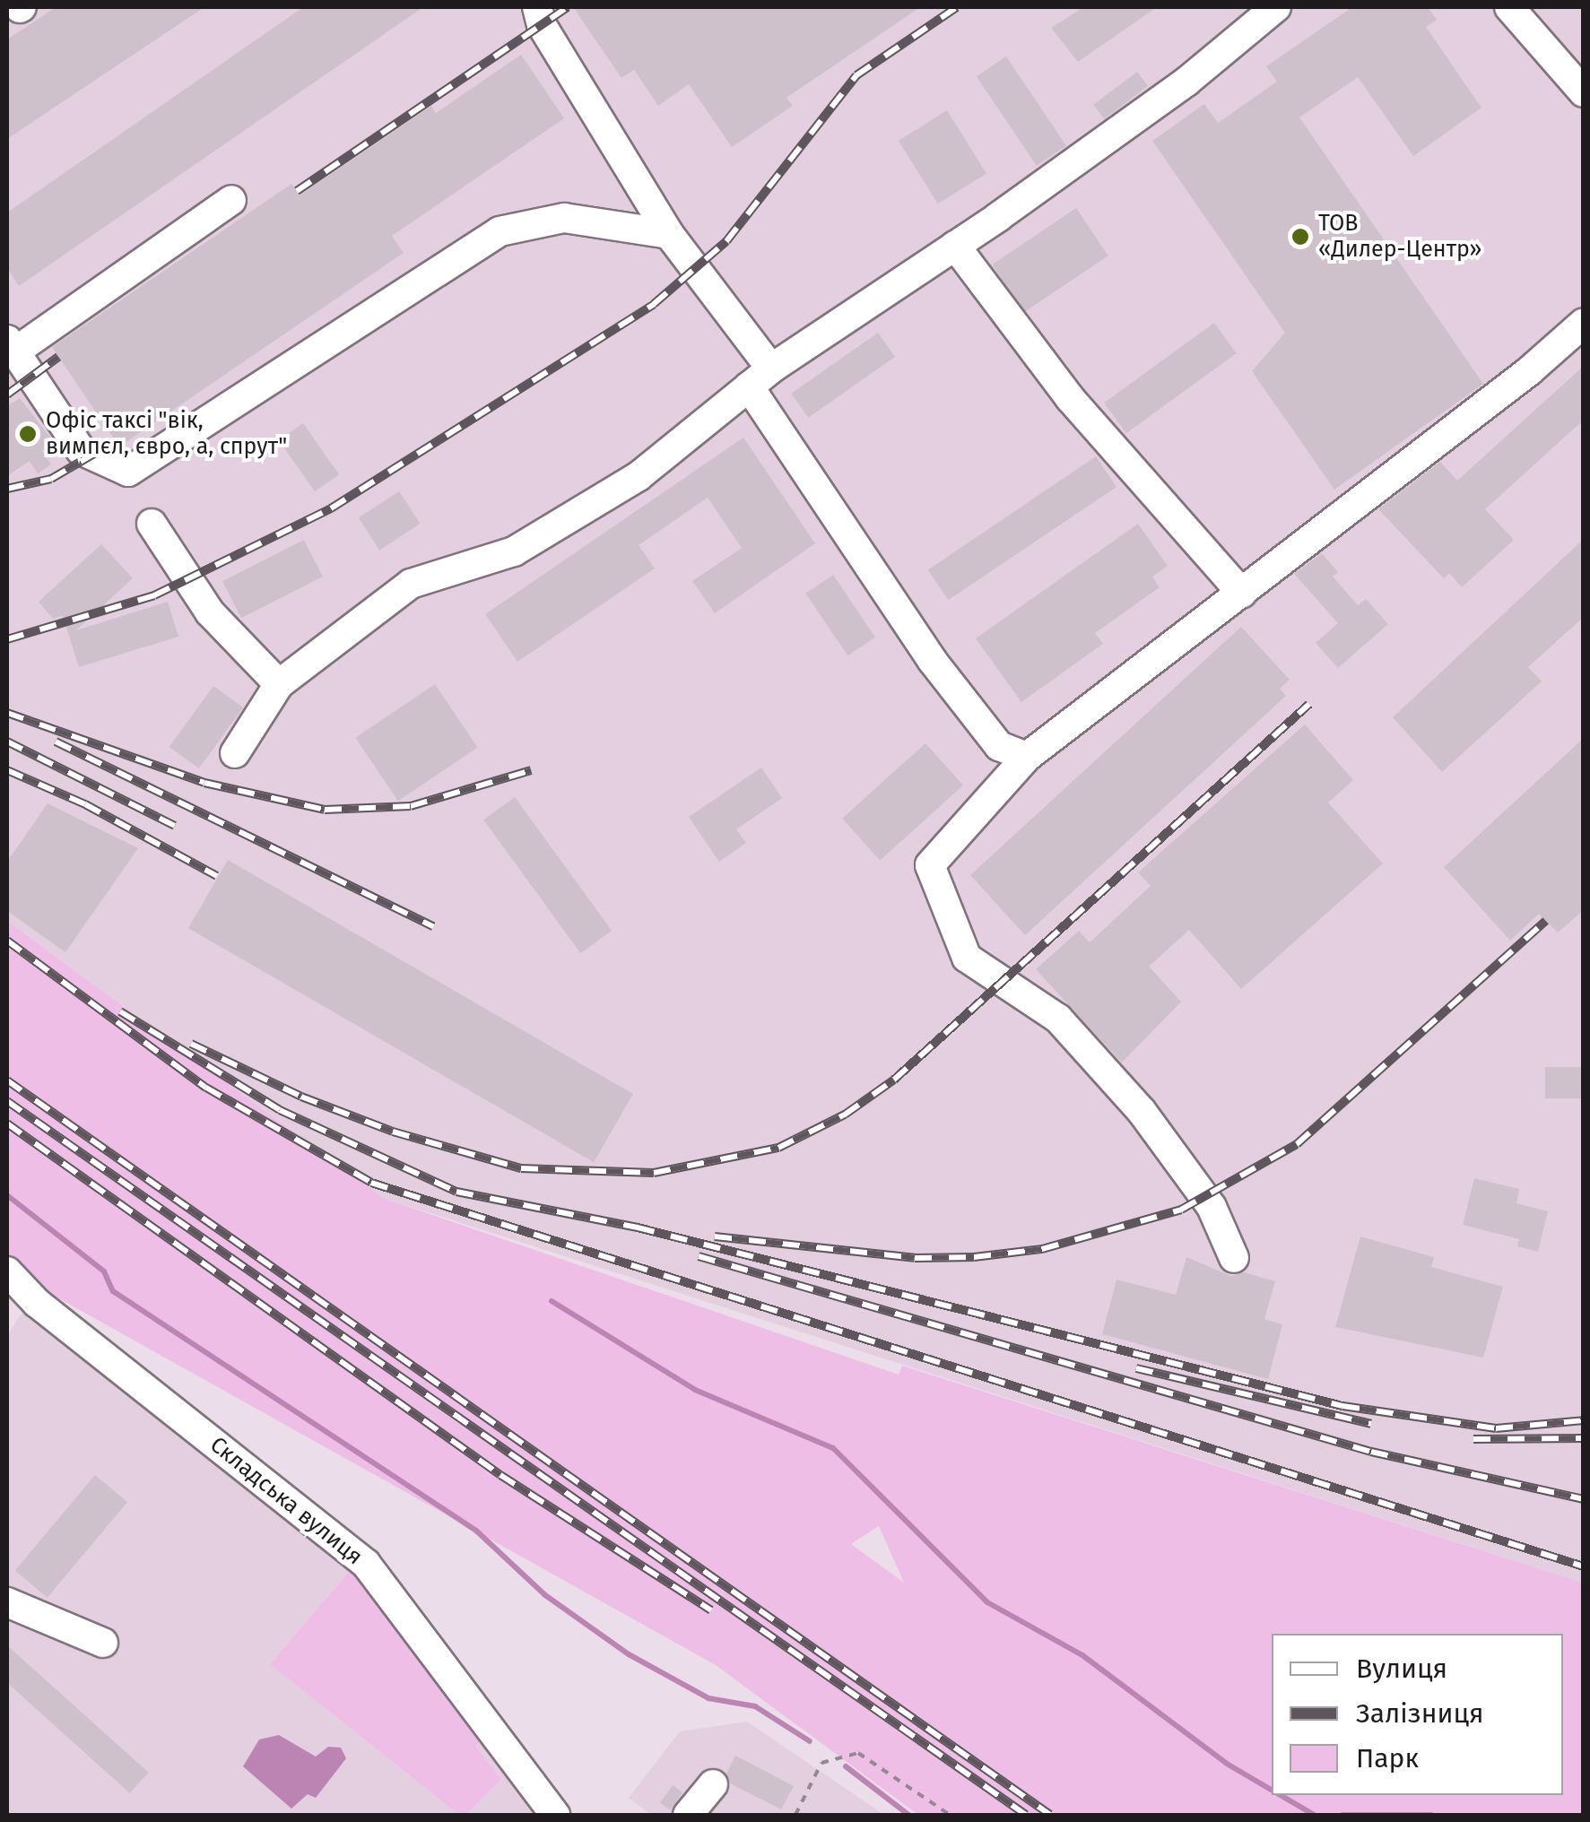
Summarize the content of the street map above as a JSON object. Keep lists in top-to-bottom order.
{
  "streets": {
    "street": ["Складська вулиця"]
  },
  "places": ["ТОВ «Дилер-Центр»", "Офіс таксі \"вік, вимпєл, євро, а, спрут\""],
  "legend": ["Вулиця", "Залізниця", "Парк"]
}
